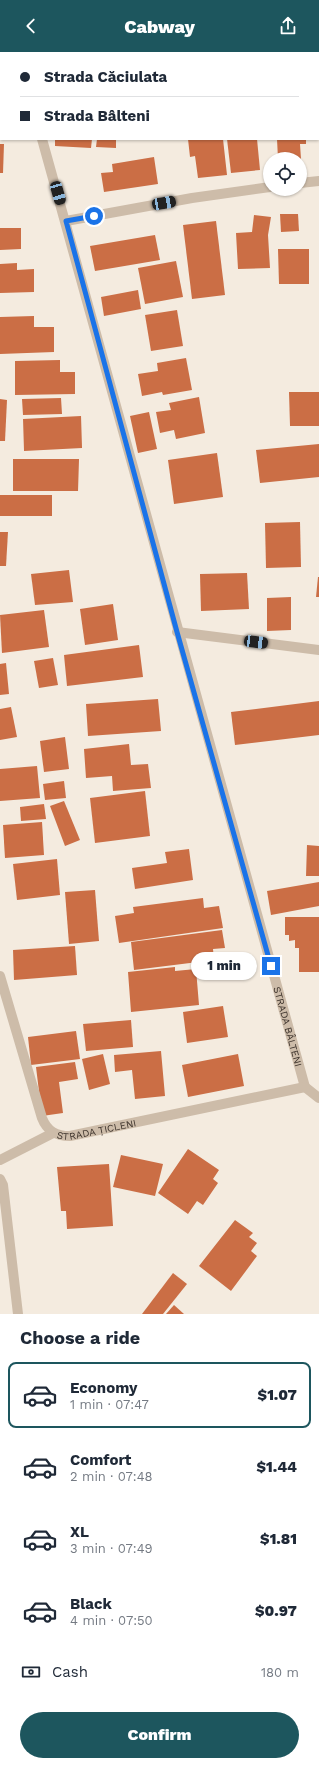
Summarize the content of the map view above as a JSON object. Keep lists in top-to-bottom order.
{
  "streets": {
    "street": ["STRADA BÂLTENI", "STRADA ȚICLENI"]
  },
  "crossings": [
    ["STRADA BÂLTENI", "STRADA ȚICLENI"]
  ],
  "page": {
    "header": "Cabway",
    "banner": ["Strada Căciulata", "Strada Bâlteni"],
    "bubble": "1 min",
    "heading": "Choose a ride",
    "list": [
      {
        "name": "Economy",
        "note": "1 min · 07:47",
        "value": "$1.07"
      },
      {
        "name": "Comfort",
        "note": "2 min · 07:48",
        "value": "$1.44"
      },
      {
        "name": "XL",
        "note": "3 min · 07:49",
        "value": "$1.81"
      },
      {
        "name": "Black",
        "note": "4 min · 07:50",
        "value": "$0.97"
      }
    ],
    "pay": ["Cash", "180 m"],
    "buttons": "Confirm"
  }
}
